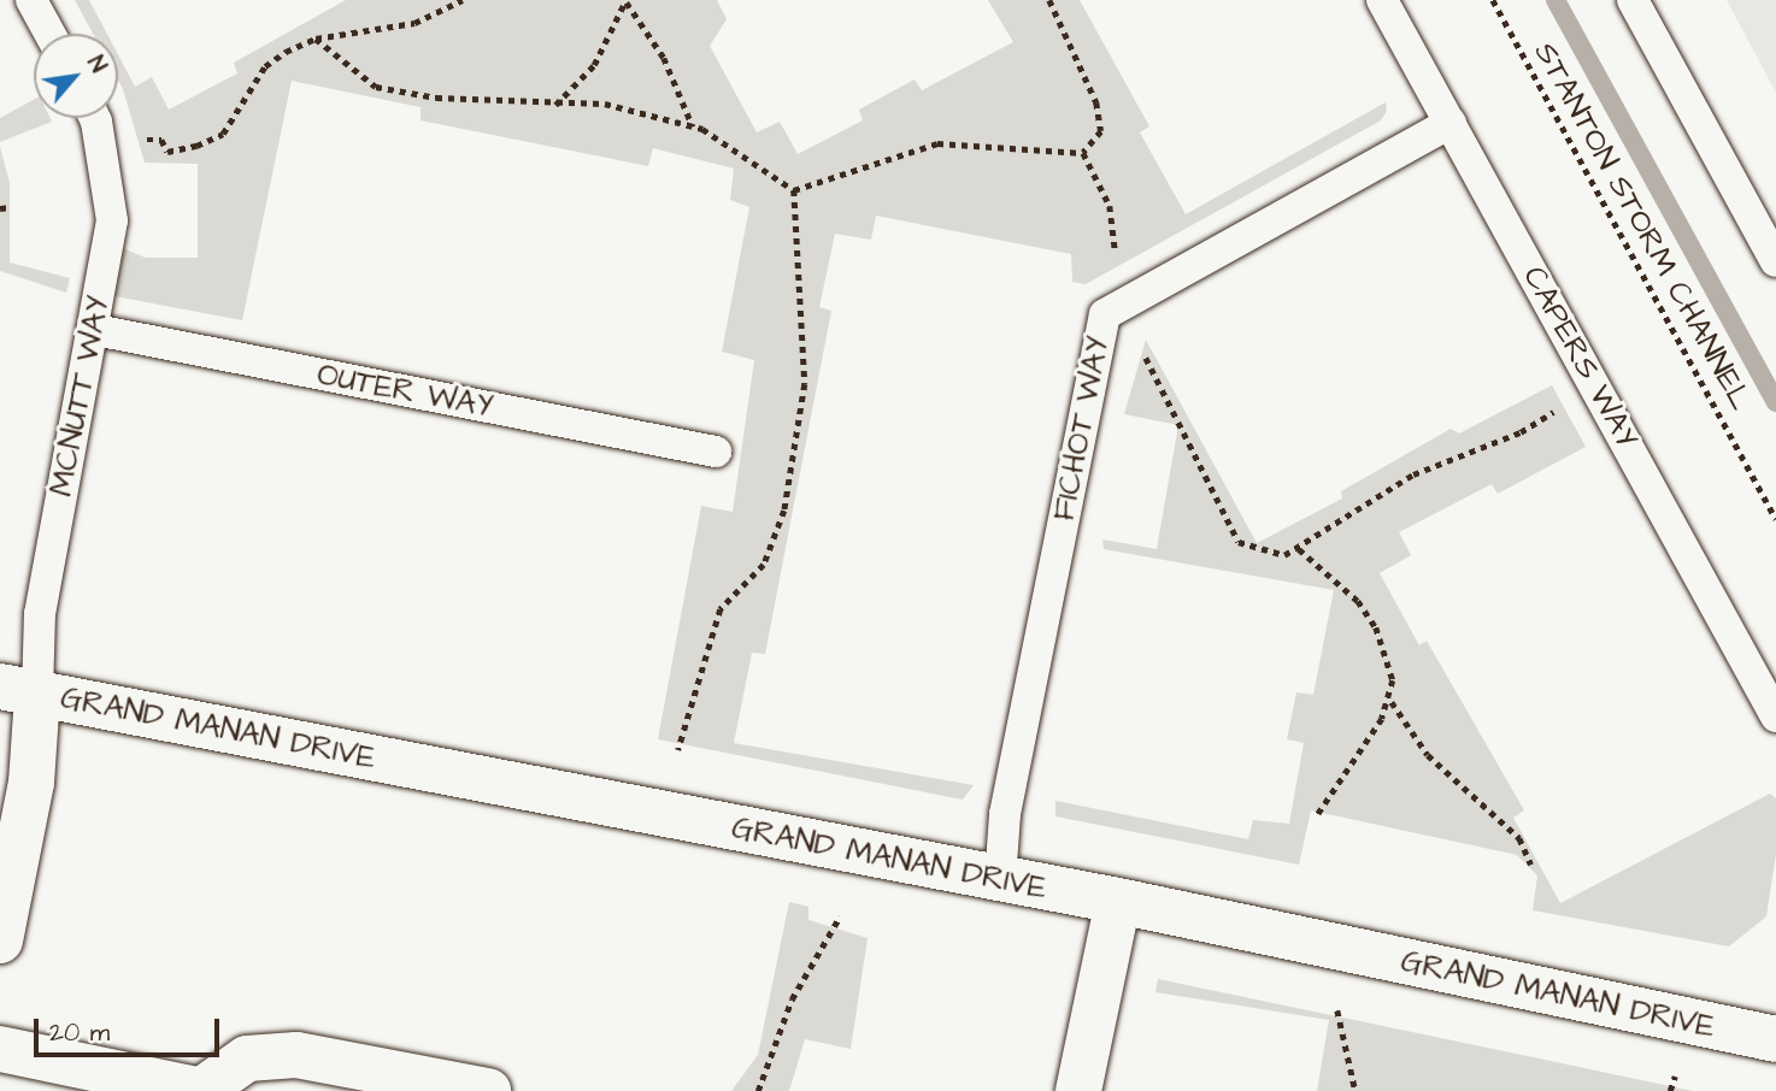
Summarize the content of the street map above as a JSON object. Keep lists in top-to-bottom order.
{
  "streets": {
    "street": ["GRAND MANAN DRIVE"],
    "lane": [
      "CAPERS WAY",
      "OUTER WAY",
      "MCNUTT WAY",
      "FICHOT WAY"
    ],
    "path": ["STANTON STORM CHANNEL"]
  },
  "crossings": [
    ["CAPERS WAY", "FICHOT WAY"],
    ["OUTER WAY", "MCNUTT WAY"],
    ["MCNUTT WAY", "GRAND MANAN DRIVE"],
    ["FICHOT WAY", "GRAND MANAN DRIVE"]
  ],
  "scale_bar": "20 m",
  "north": "top right"
}
